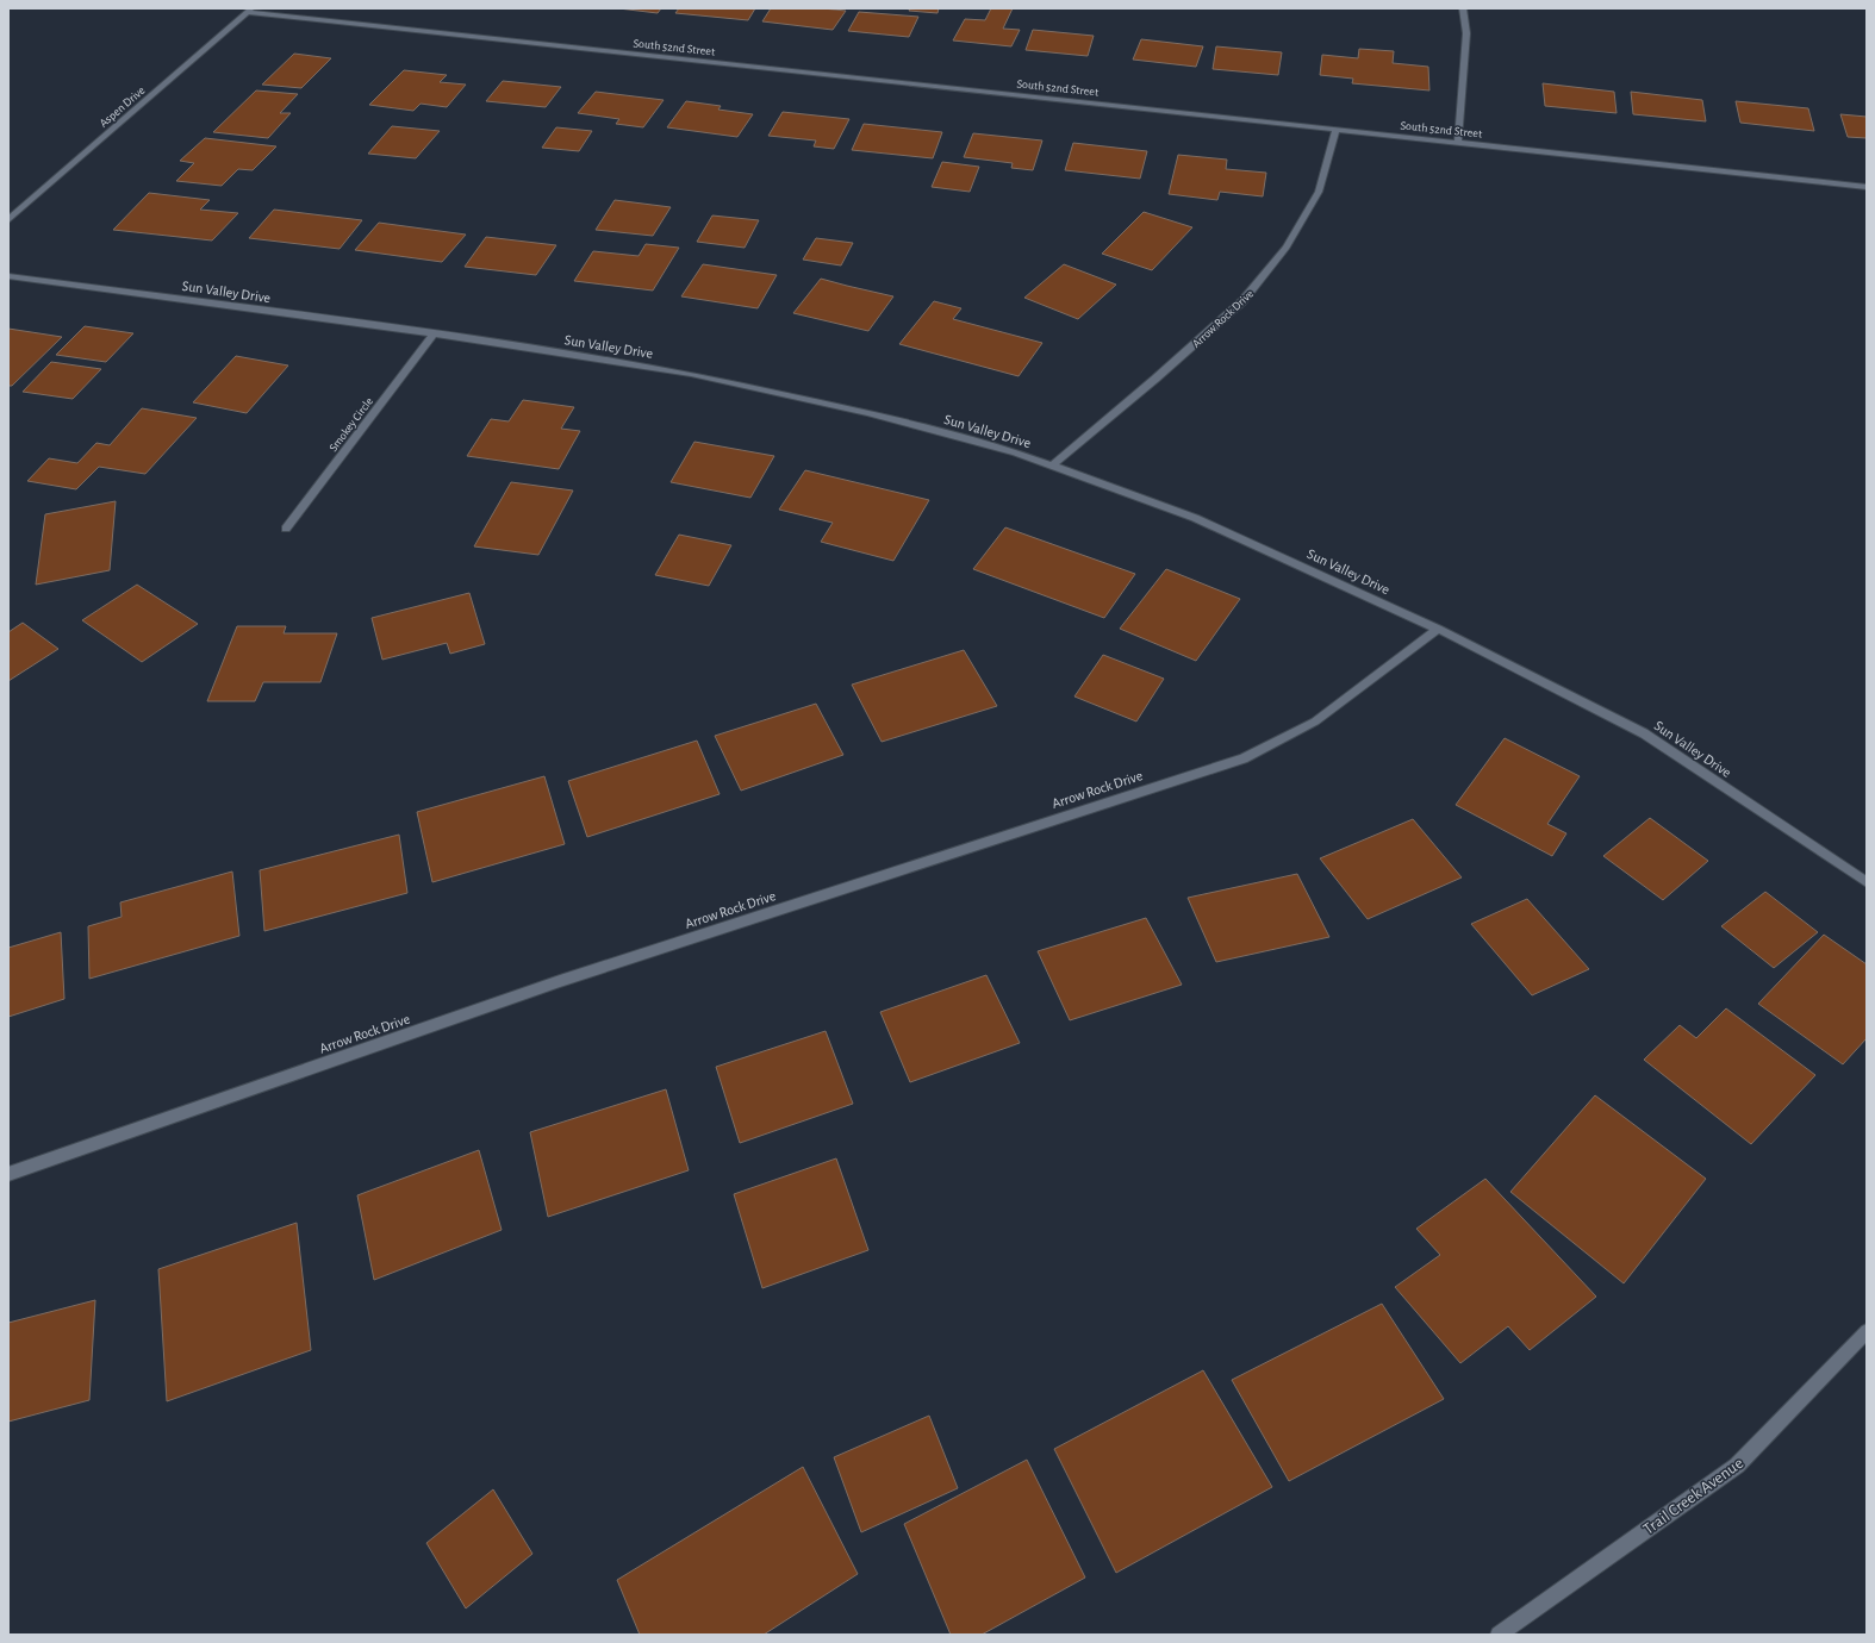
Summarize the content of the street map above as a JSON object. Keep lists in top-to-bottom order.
{
  "streets": {
    "street": [
      "South 52nd Street",
      "Aspen Drive",
      "Sun Valley Drive",
      "Arrow Rock Drive",
      "Smokey Circle",
      "Trail Creek Avenue"
    ]
  },
  "crossings": [
    ["South 52nd Street", "Aspen Drive"],
    ["South 52nd Street", "Arrow Rock Drive"],
    ["Sun Valley Drive", "Arrow Rock Drive"],
    ["Sun Valley Drive", "Smokey Circle"]
  ]
}
